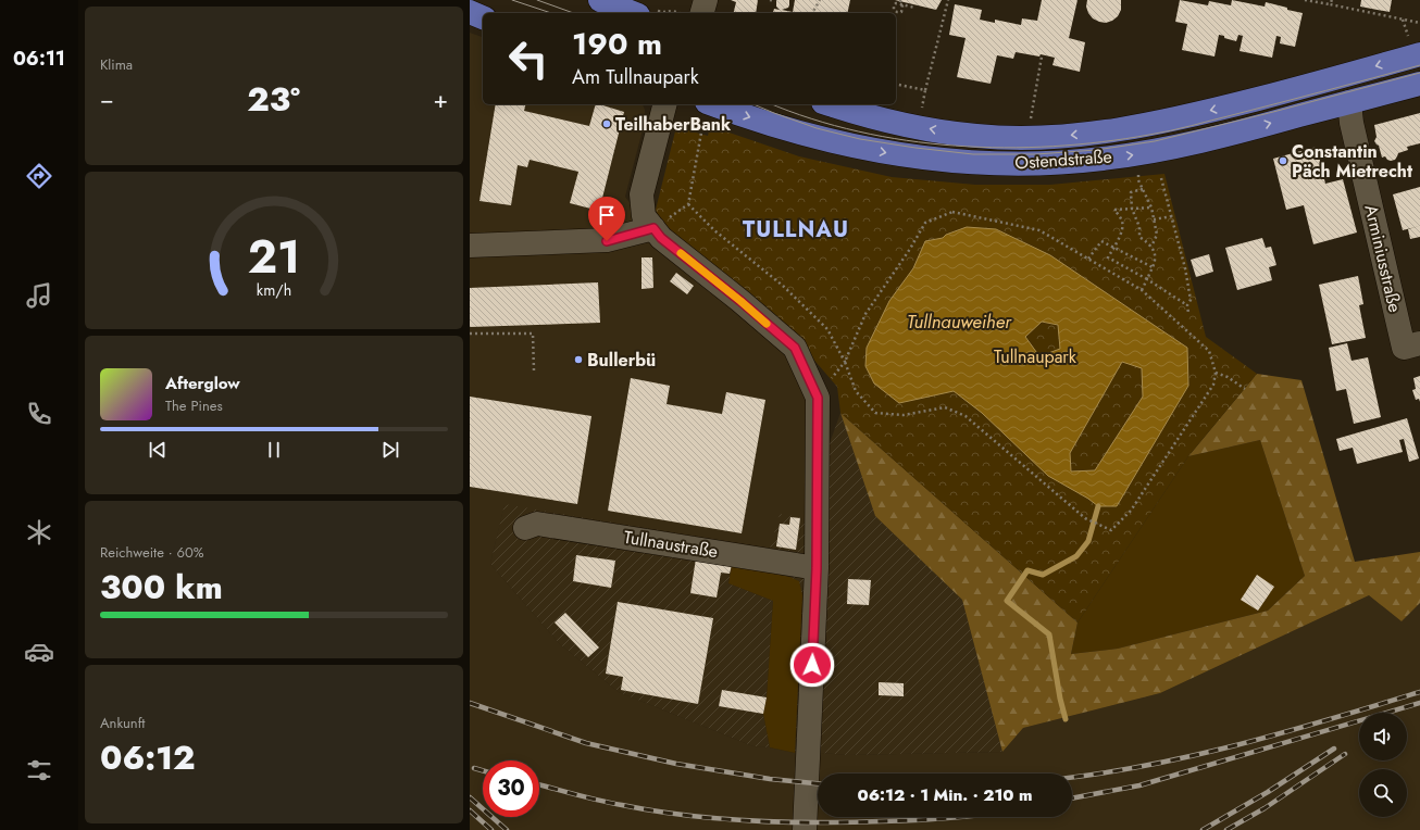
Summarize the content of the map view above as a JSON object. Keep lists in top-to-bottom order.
{
  "streets": {
    "main road": ["Ostendstraße"],
    "street": ["Arminiusstraße", "Tullnaustraße"]
  },
  "crossings": [
    ["Ostendstraße", "Arminiusstraße"]
  ],
  "districts": ["TULLNAU"],
  "water": ["Tullnauweiher"],
  "parks": ["Tullnaupark"],
  "places": ["TeilhaberBank", "Constantin Päch Mietrecht", "Bullerbü"],
  "page": {
    "tabs": "06:11",
    "tile": [
      "Klima",
      ["Reichweite · 60%", "300 km"],
      ["Ankunft", "06:12"]
    ],
    "turn": ["190 m", "Am Tullnaupark"],
    "heat": ["−", "23°", "+"],
    "song": ["Afterglow", "The Pines"],
    "limit": "30",
    "trip": "06:12 · 1 Min. · 210 m",
    "gauge": ["21", "km/h"]
  }
}
